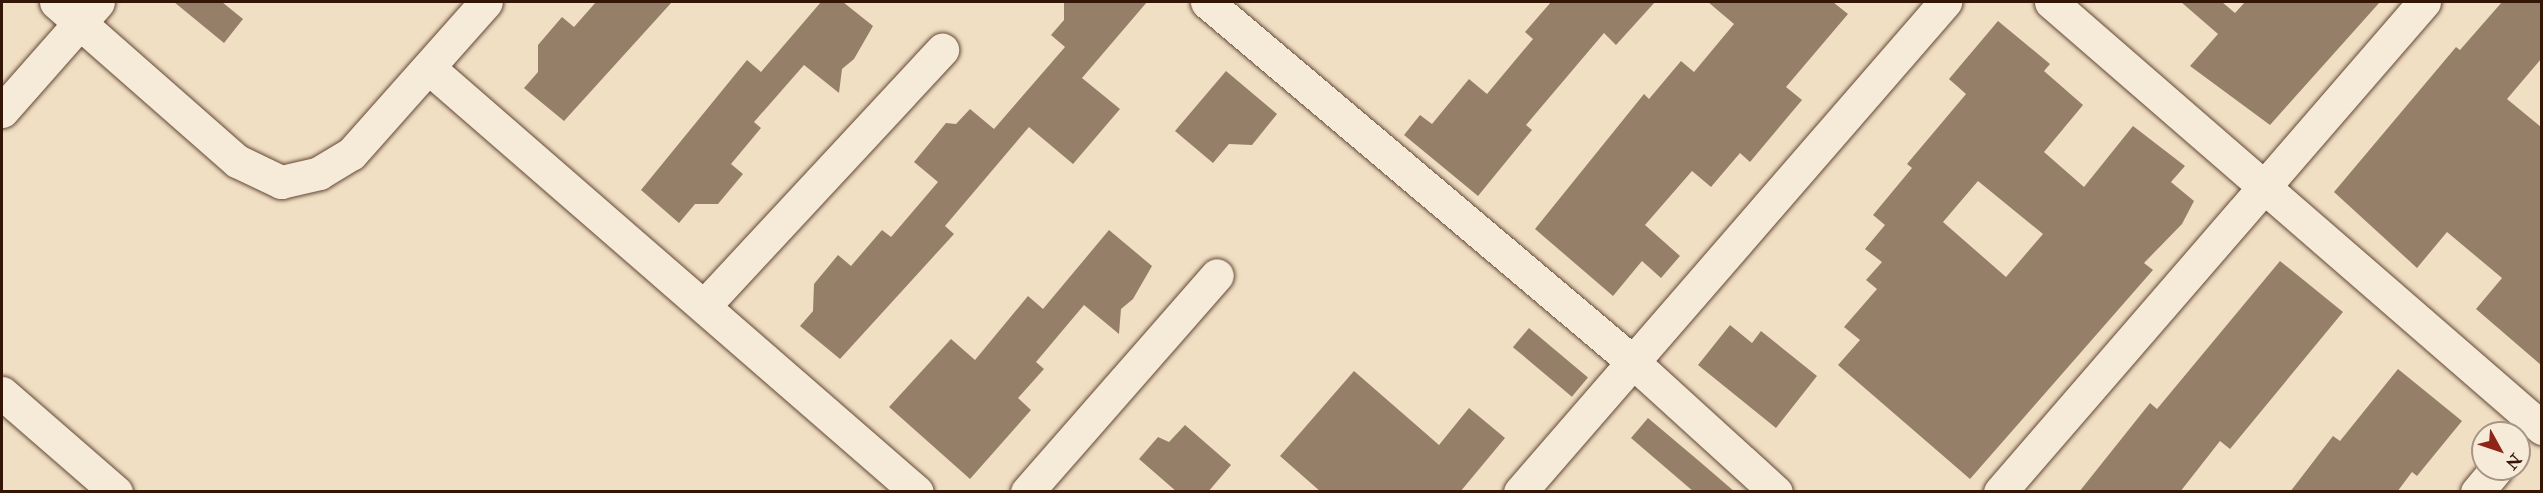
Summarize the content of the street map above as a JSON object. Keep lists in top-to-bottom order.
{
  "north": "bottom right"
}
